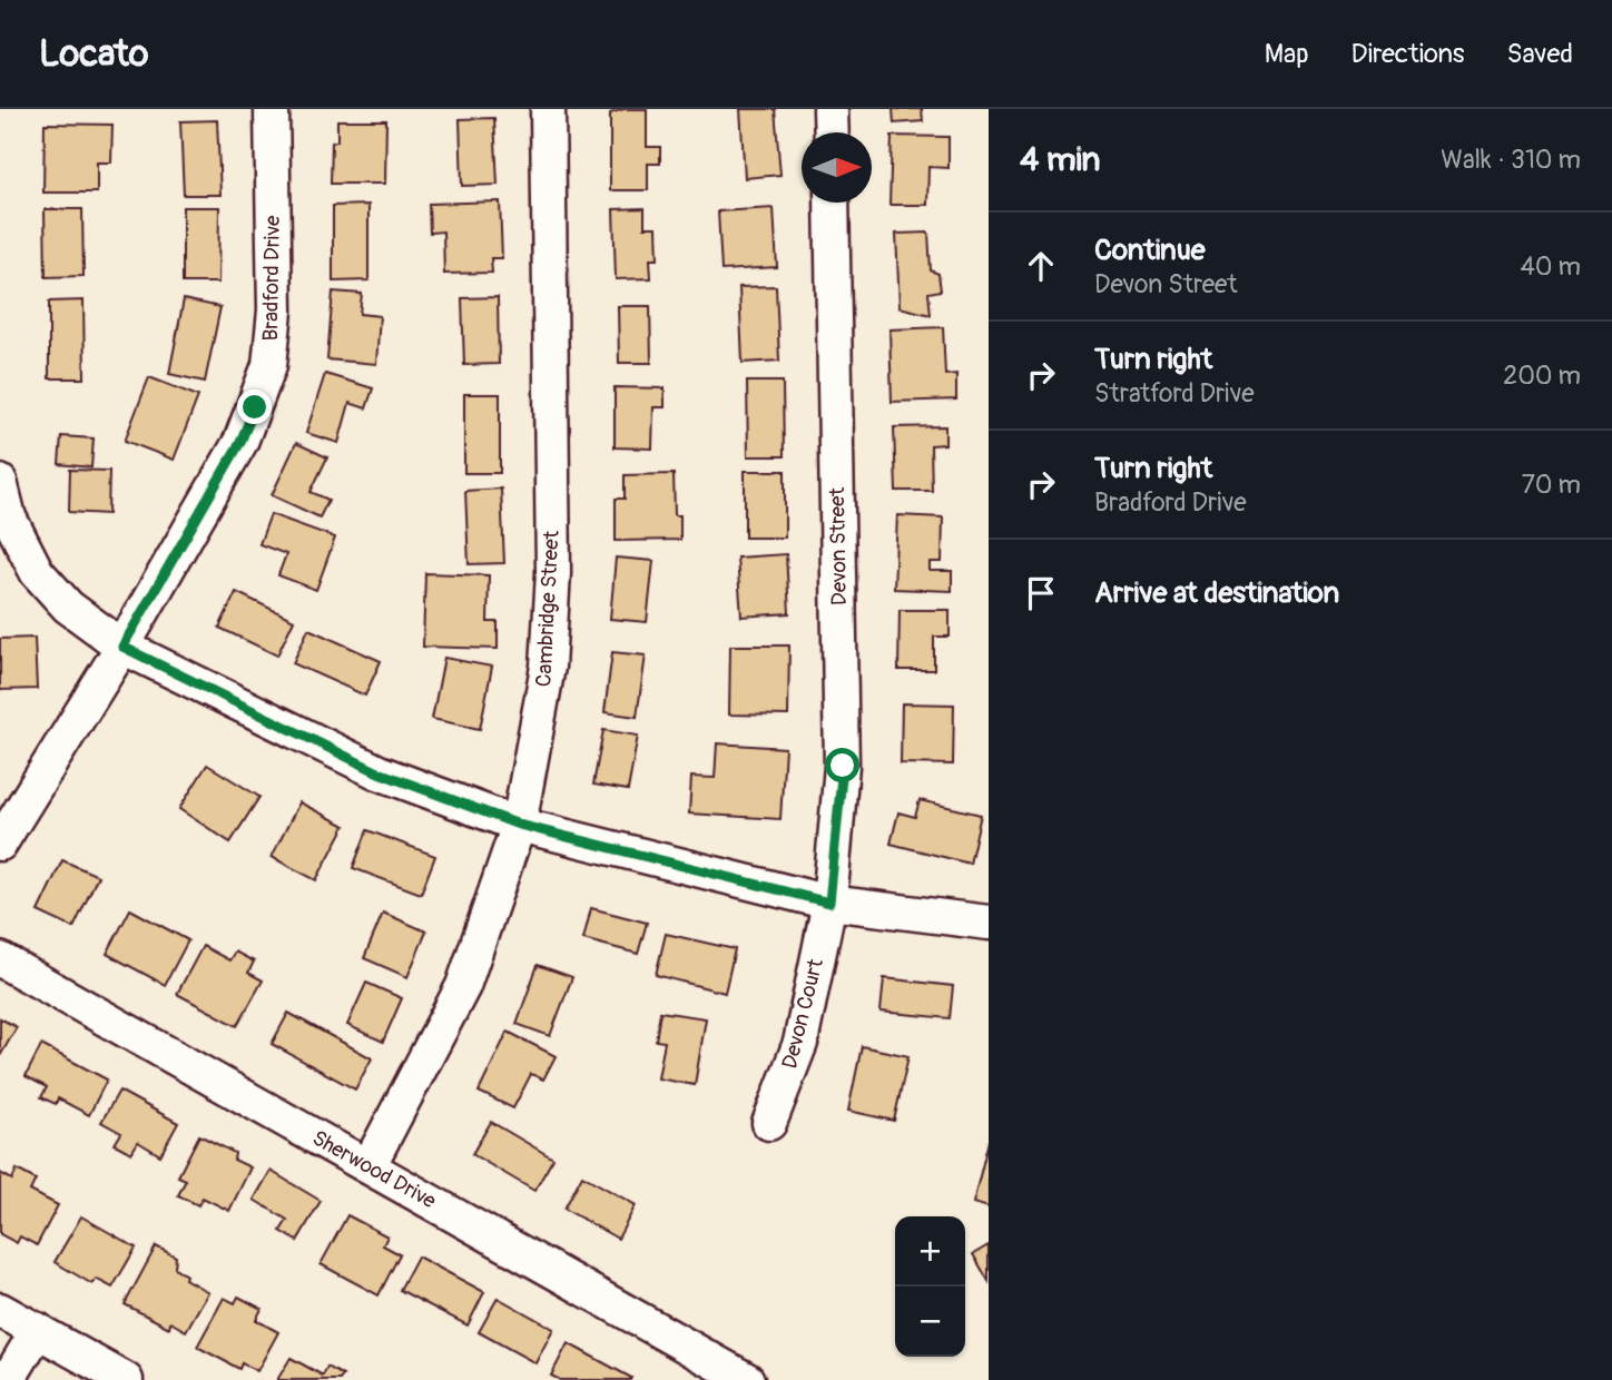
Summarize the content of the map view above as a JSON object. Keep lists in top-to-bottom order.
{
  "streets": {
    "street": [
      "Bradford Drive",
      "Devon Street",
      "Cambridge Street",
      "Devon Court",
      "Sherwood Drive"
    ]
  },
  "crossings": [
    ["Devon Street", "Devon Court"],
    ["Cambridge Street", "Sherwood Drive"]
  ],
  "north": "right",
  "page": {
    "header": "Locato",
    "nav": ["Map", "Directions", "Saved"],
    "heading": ["4 min", "Walk · 310 m"],
    "list": [
      ["Continue", "Devon Street", "40 m"],
      ["Turn right", "Stratford Drive", "200 m"],
      ["Turn right", "Bradford Drive", "70 m"],
      "Arrive at destination"
    ],
    "map_buttons": ["+", "−"]
  }
}
